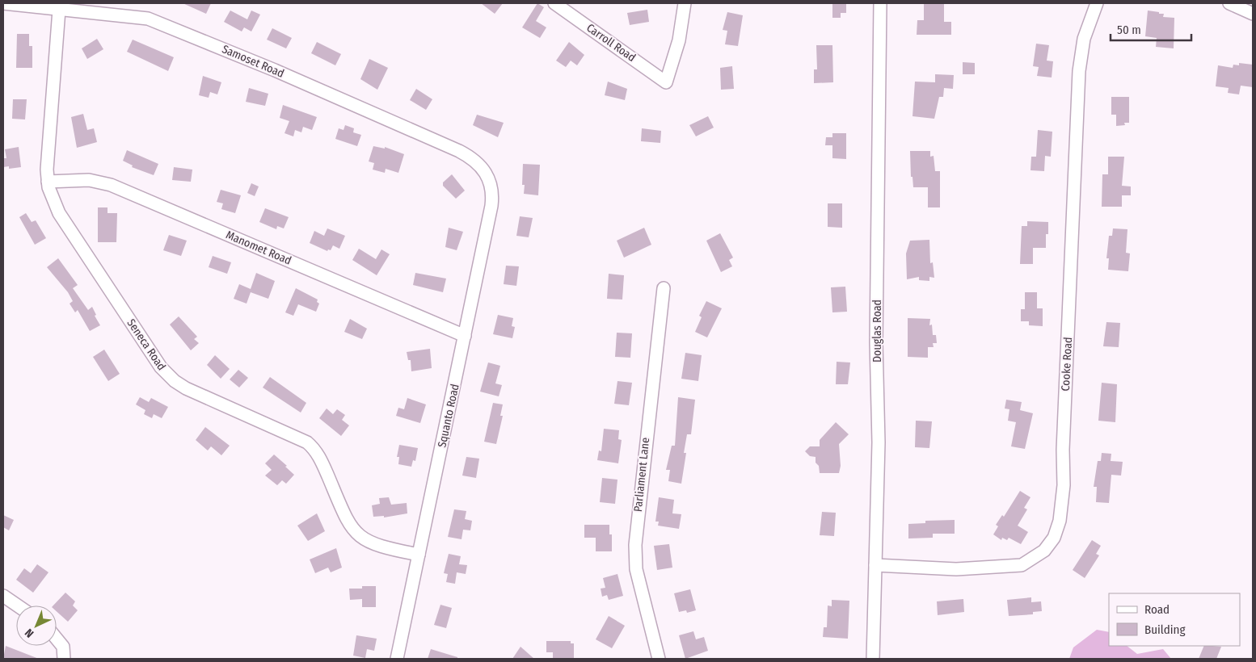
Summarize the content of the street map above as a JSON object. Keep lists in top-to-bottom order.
{
  "streets": {
    "street": [
      "Carroll Road",
      "Samoset Road",
      "Manomet Road",
      "Douglas Road",
      "Seneca Road",
      "Cooke Road",
      "Squanto Road",
      "Parliament Lane"
    ]
  },
  "crossings": [
    ["Samoset Road", "Seneca Road"],
    ["Samoset Road", "Squanto Road"],
    ["Manomet Road", "Seneca Road"],
    ["Manomet Road", "Squanto Road"],
    ["Douglas Road", "Cooke Road"],
    ["Seneca Road", "Squanto Road"]
  ],
  "legend": ["Road", "Building"],
  "scale_bar": "50 m",
  "north": "bottom left"
}
